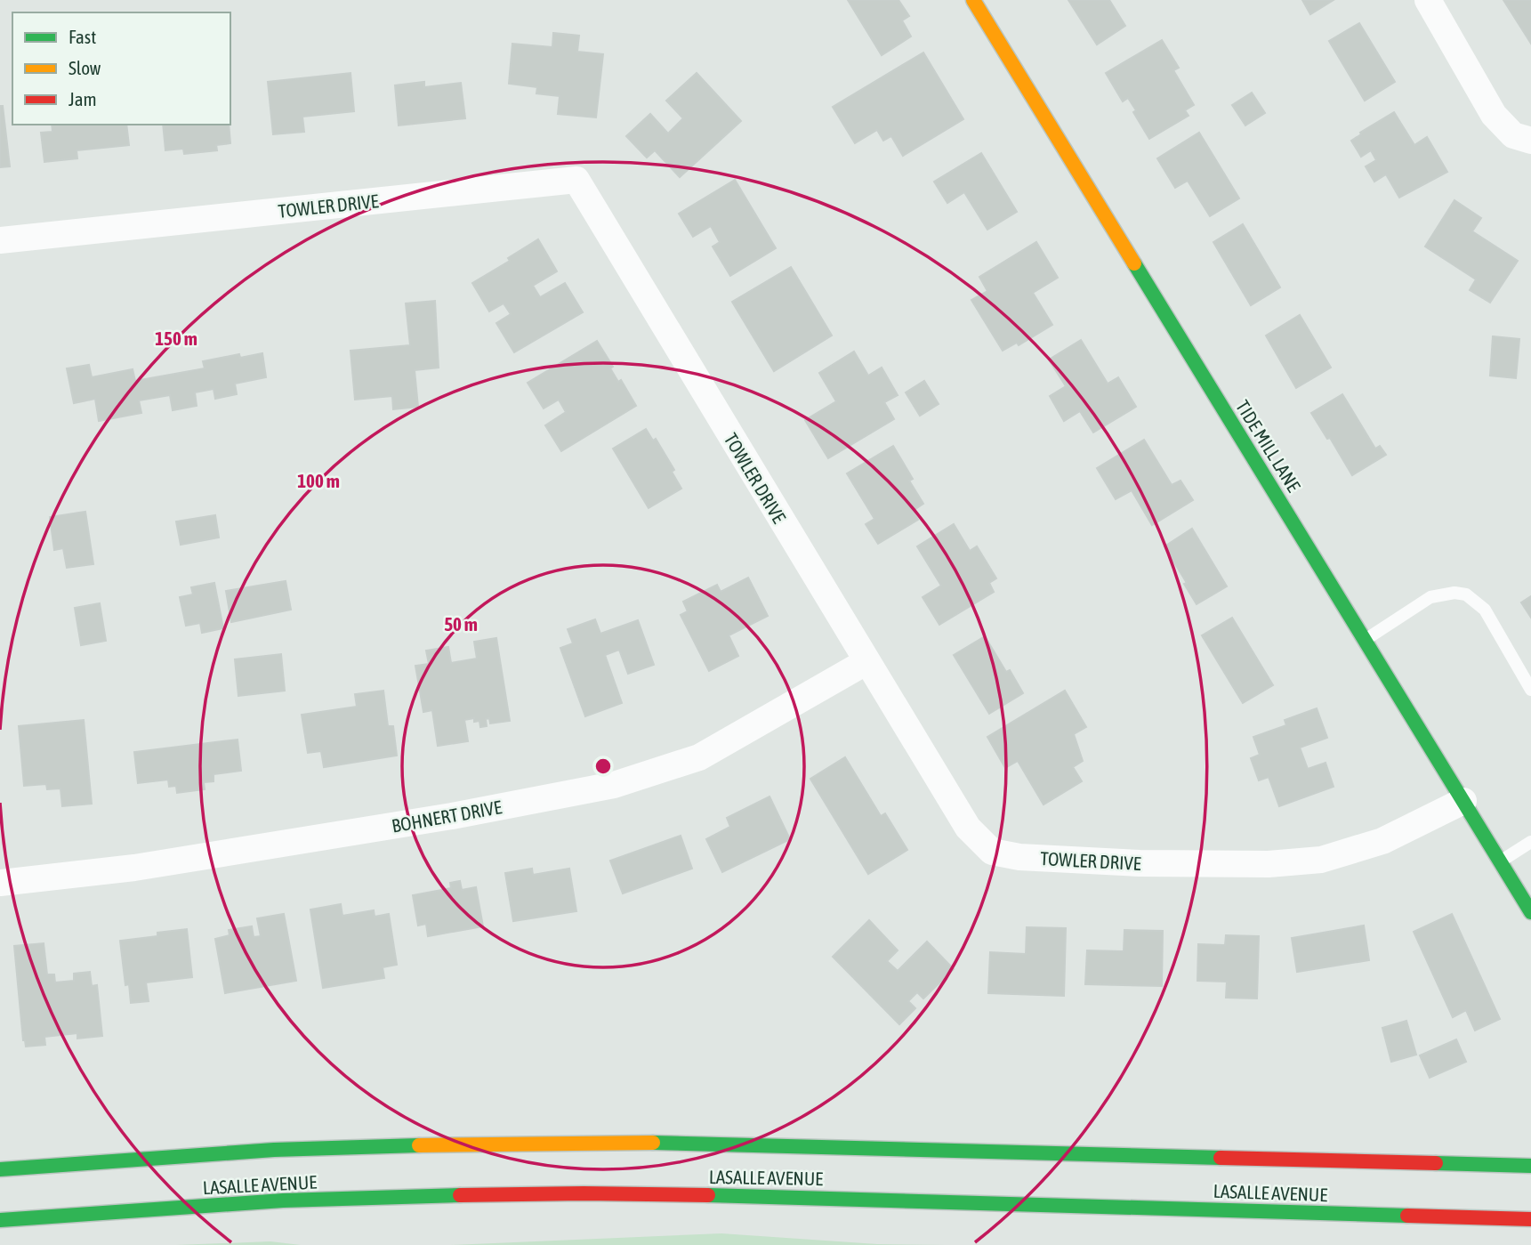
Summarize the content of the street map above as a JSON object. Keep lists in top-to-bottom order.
{
  "streets": {
    "main road": ["TIDE MILL LANE", "LASALLE AVENUE"],
    "street": ["TOWLER DRIVE", "BOHNERT DRIVE"]
  },
  "crossings": [
    ["TOWLER DRIVE", "TIDE MILL LANE"],
    ["TOWLER DRIVE", "BOHNERT DRIVE"]
  ],
  "legend": ["Fast", "Slow", "Jam"],
  "rings": ["150 m", "100 m", "50 m"]
}
